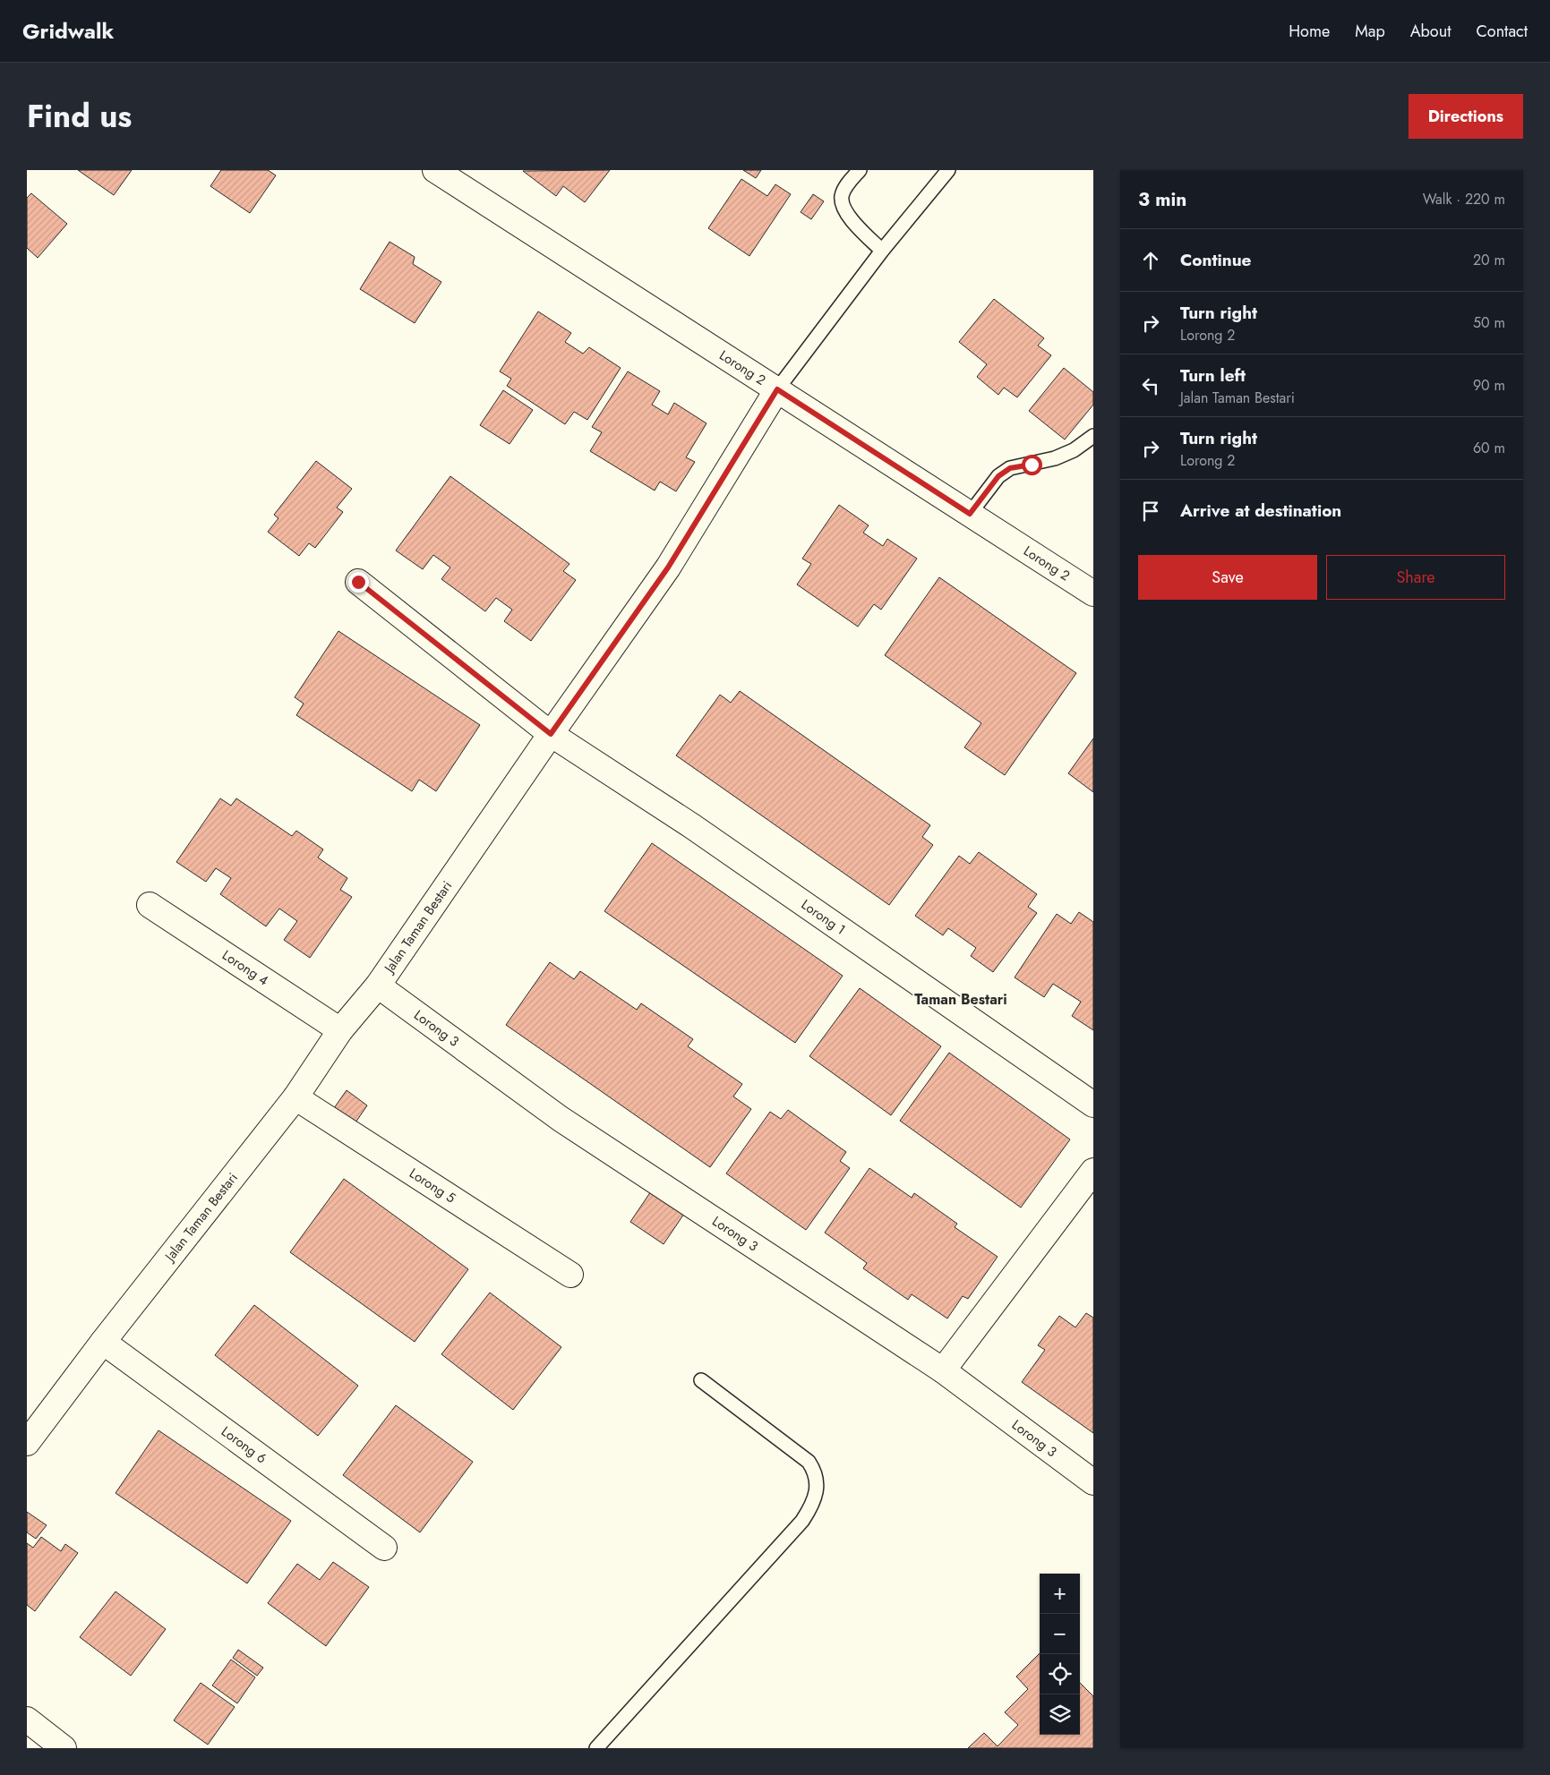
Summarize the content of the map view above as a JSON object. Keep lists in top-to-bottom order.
{
  "streets": {
    "street": [
      "Lorong 2",
      "Lorong 1",
      "Jalan Taman Bestari",
      "Lorong 4",
      "Lorong 3",
      "Lorong 5",
      "Lorong 6"
    ]
  },
  "crossings": [
    ["Lorong 2", "Jalan Taman Bestari"],
    ["Lorong 1", "Jalan Taman Bestari"],
    ["Jalan Taman Bestari", "Lorong 4"],
    ["Jalan Taman Bestari", "Lorong 3"],
    ["Jalan Taman Bestari", "Lorong 5"],
    ["Jalan Taman Bestari", "Lorong 6"]
  ],
  "districts": ["Taman Bestari"],
  "page": {
    "header": "Gridwalk",
    "nav": [
      "Home",
      "Map",
      "About",
      "Contact"
    ],
    "title": "Find us",
    "buttons": [
      "Directions",
      ["Save", "Share"]
    ],
    "heading": ["3 min", "Walk · 220 m"],
    "list": [
      ["Continue", "20 m"],
      ["Turn right", "Lorong 2", "50 m"],
      ["Turn left", "Jalan Taman Bestari", "90 m"],
      ["Turn right", "Lorong 2", "60 m"],
      "Arrive at destination"
    ],
    "map_buttons": ["+", "−"]
  }
}
